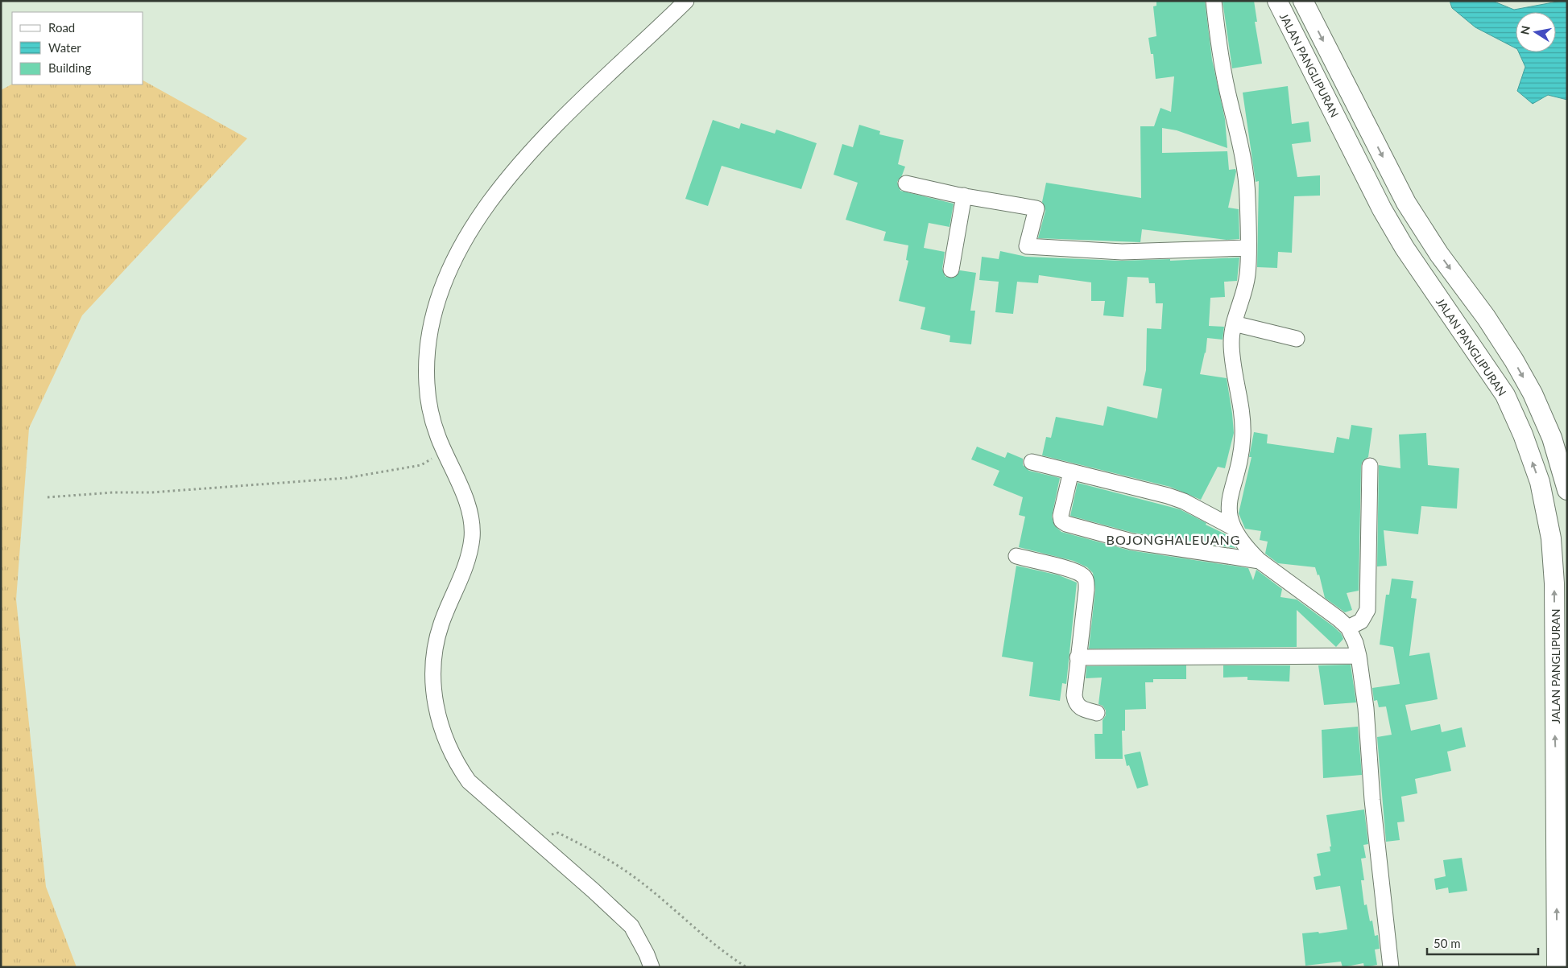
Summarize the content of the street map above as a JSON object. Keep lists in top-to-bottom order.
{
  "streets": {
    "main road": ["JALAN PANGLIPURAN"]
  },
  "districts": ["BOJONGHALEUANG"],
  "legend": ["Road", "Water", "Building"],
  "scale_bar": "50 m",
  "north": "left"
}
